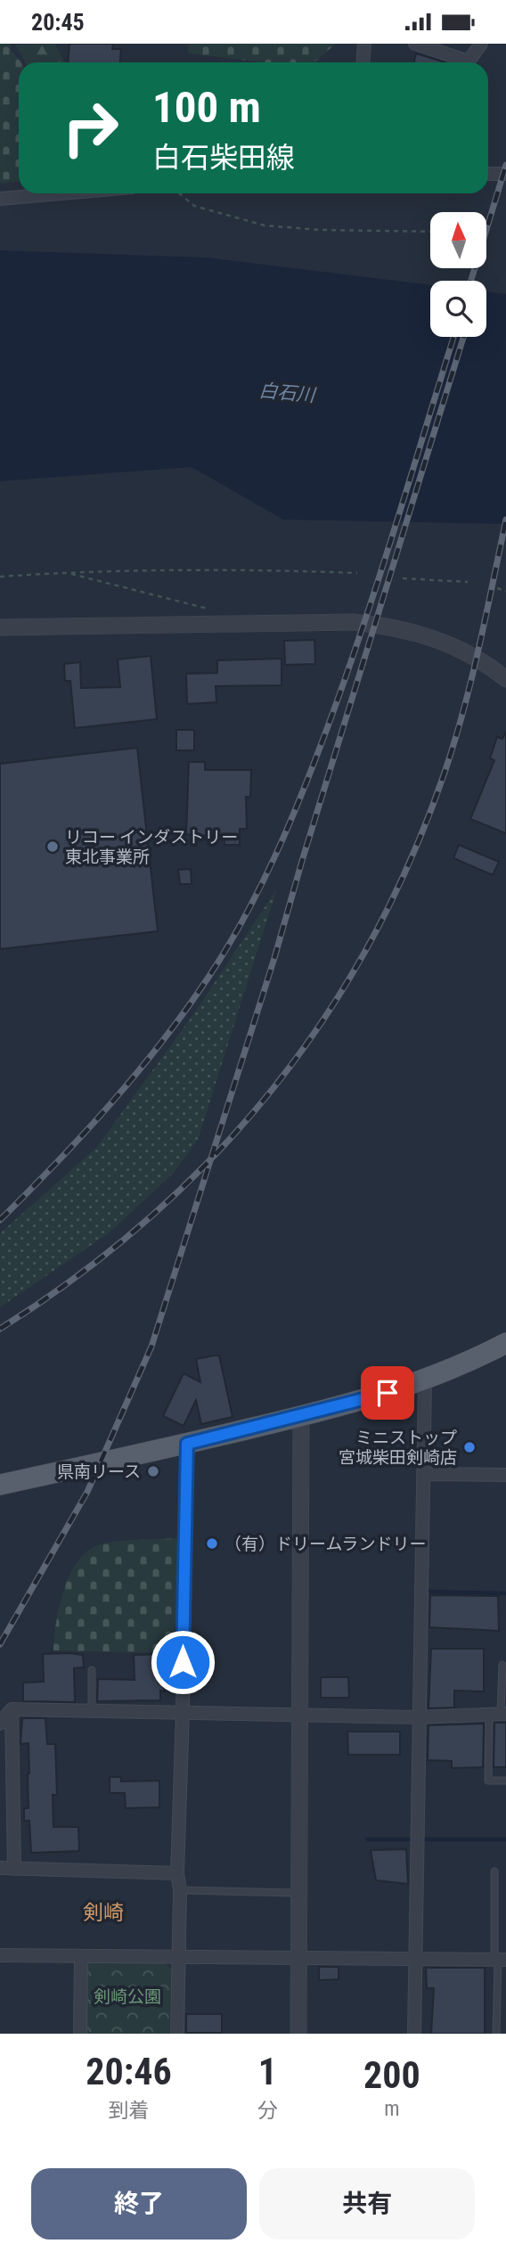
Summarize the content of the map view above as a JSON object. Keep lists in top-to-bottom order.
{
  "districts": ["剣崎"],
  "water": ["白石川"],
  "parks": ["剣崎公園"],
  "places": [
    "リコー インダストリー 東北事業所",
    "ミニストップ 宮城柴田剣崎店",
    "県南リース",
    "（有）ドリームランドリー"
  ],
  "north": "top",
  "page": {
    "status": "20:45",
    "turn": ["100 m", "白石柴田線"],
    "eta": [
      "20:46",
      "到着",
      "1",
      "分",
      "200",
      "m"
    ],
    "buttons": ["終了", "共有"]
  }
}
